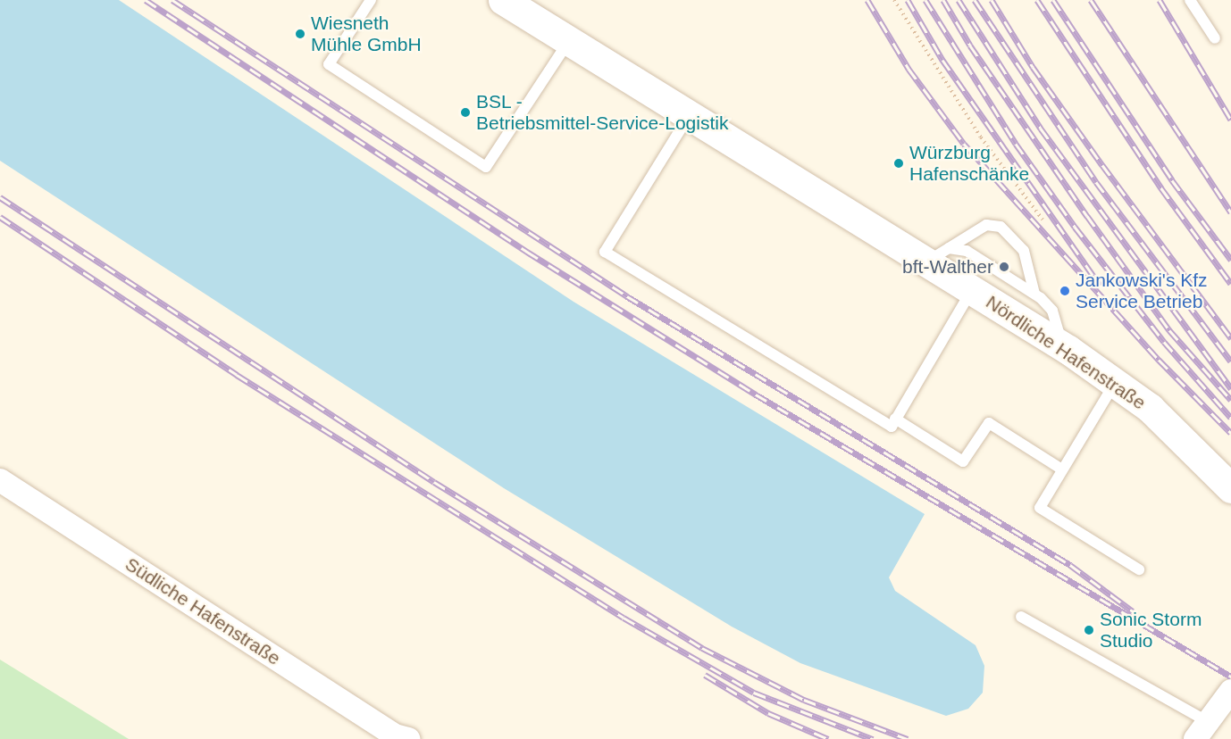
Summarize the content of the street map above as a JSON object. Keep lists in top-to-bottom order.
{
  "streets": {
    "street": ["Nördliche Hafenstraße", "Südliche Hafenstraße"]
  },
  "places": [
    "Wiesneth Mühle GmbH",
    "BSL - Betriebsmittel-Service-Logistik",
    "Würzburg Hafenschänke",
    "bft-Walther",
    "Jankowski's Kfz Service Betrieb",
    "Sonic Storm Studio"
  ]
}
